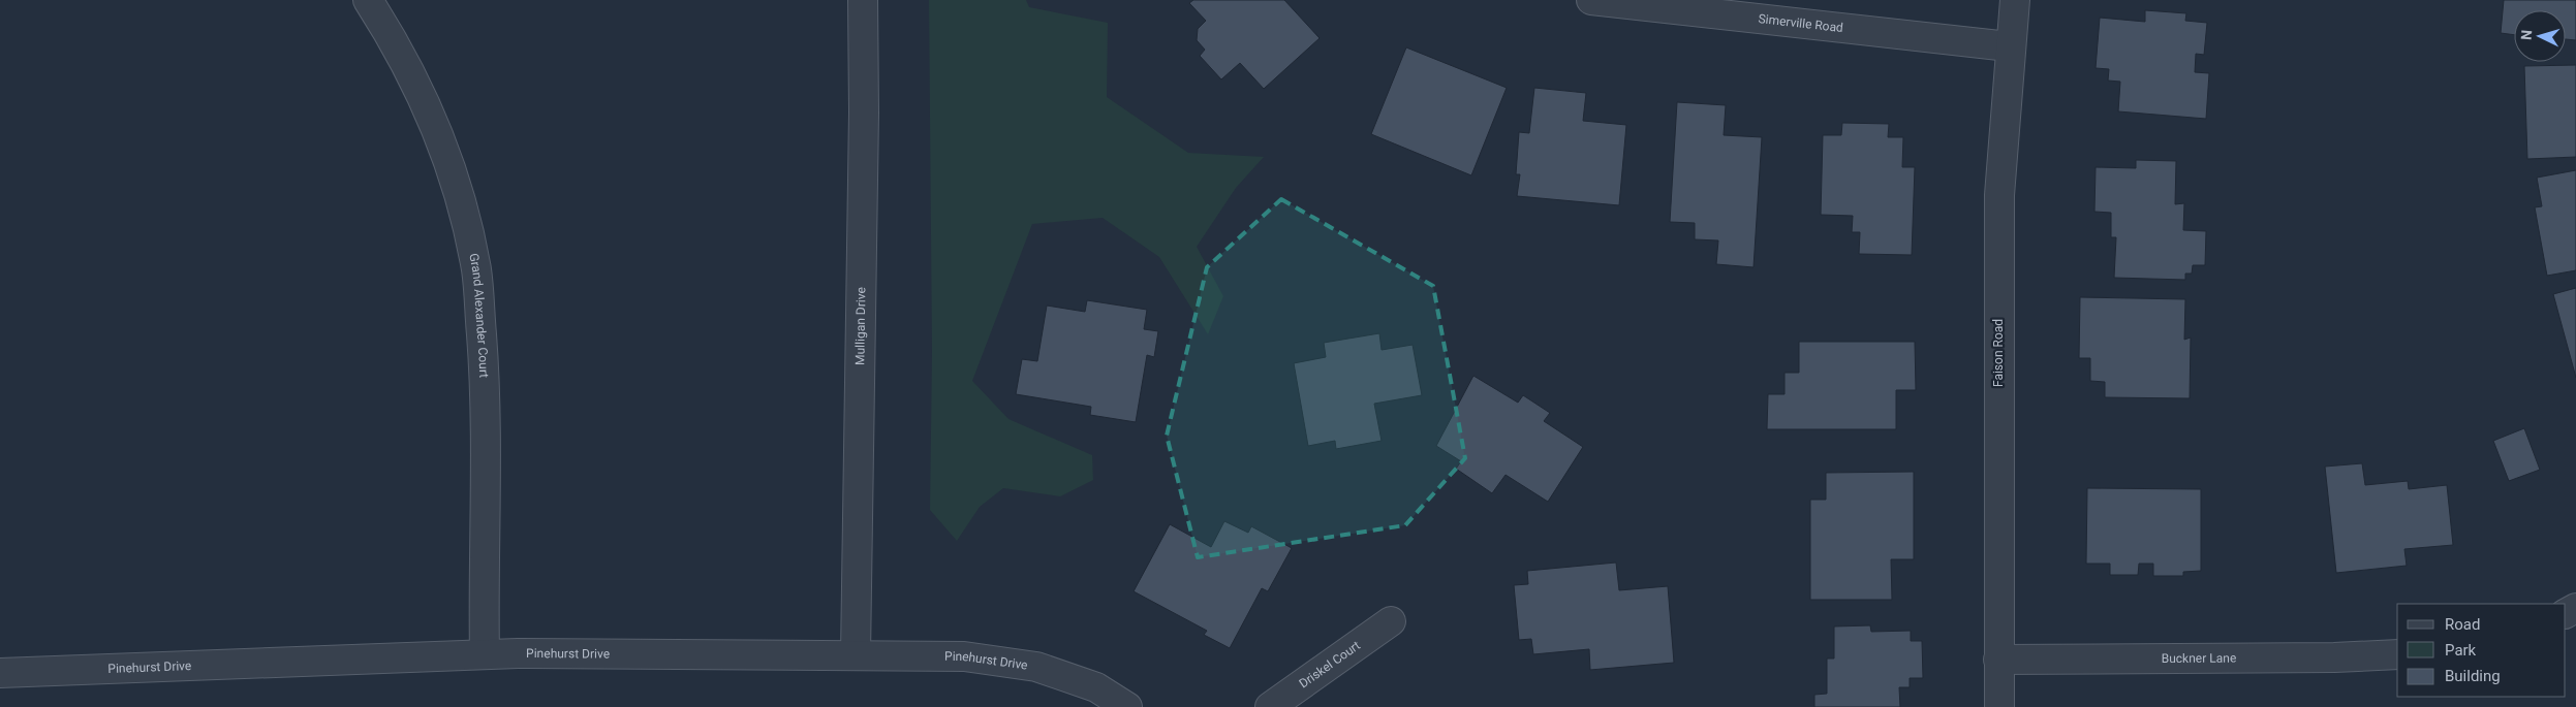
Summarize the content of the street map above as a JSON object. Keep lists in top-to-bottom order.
{
  "streets": {
    "street": [
      "Simerville Road",
      "Grand Alexander Court",
      "Mulligan Drive",
      "Faison Road",
      "Pinehurst Drive",
      "Buckner Lane",
      "Driskel Court"
    ]
  },
  "crossings": [
    ["Simerville Road", "Faison Road"],
    ["Grand Alexander Court", "Pinehurst Drive"],
    ["Mulligan Drive", "Pinehurst Drive"],
    ["Faison Road", "Buckner Lane"]
  ],
  "legend": ["Road", "Park", "Building"],
  "north": "left"
}
